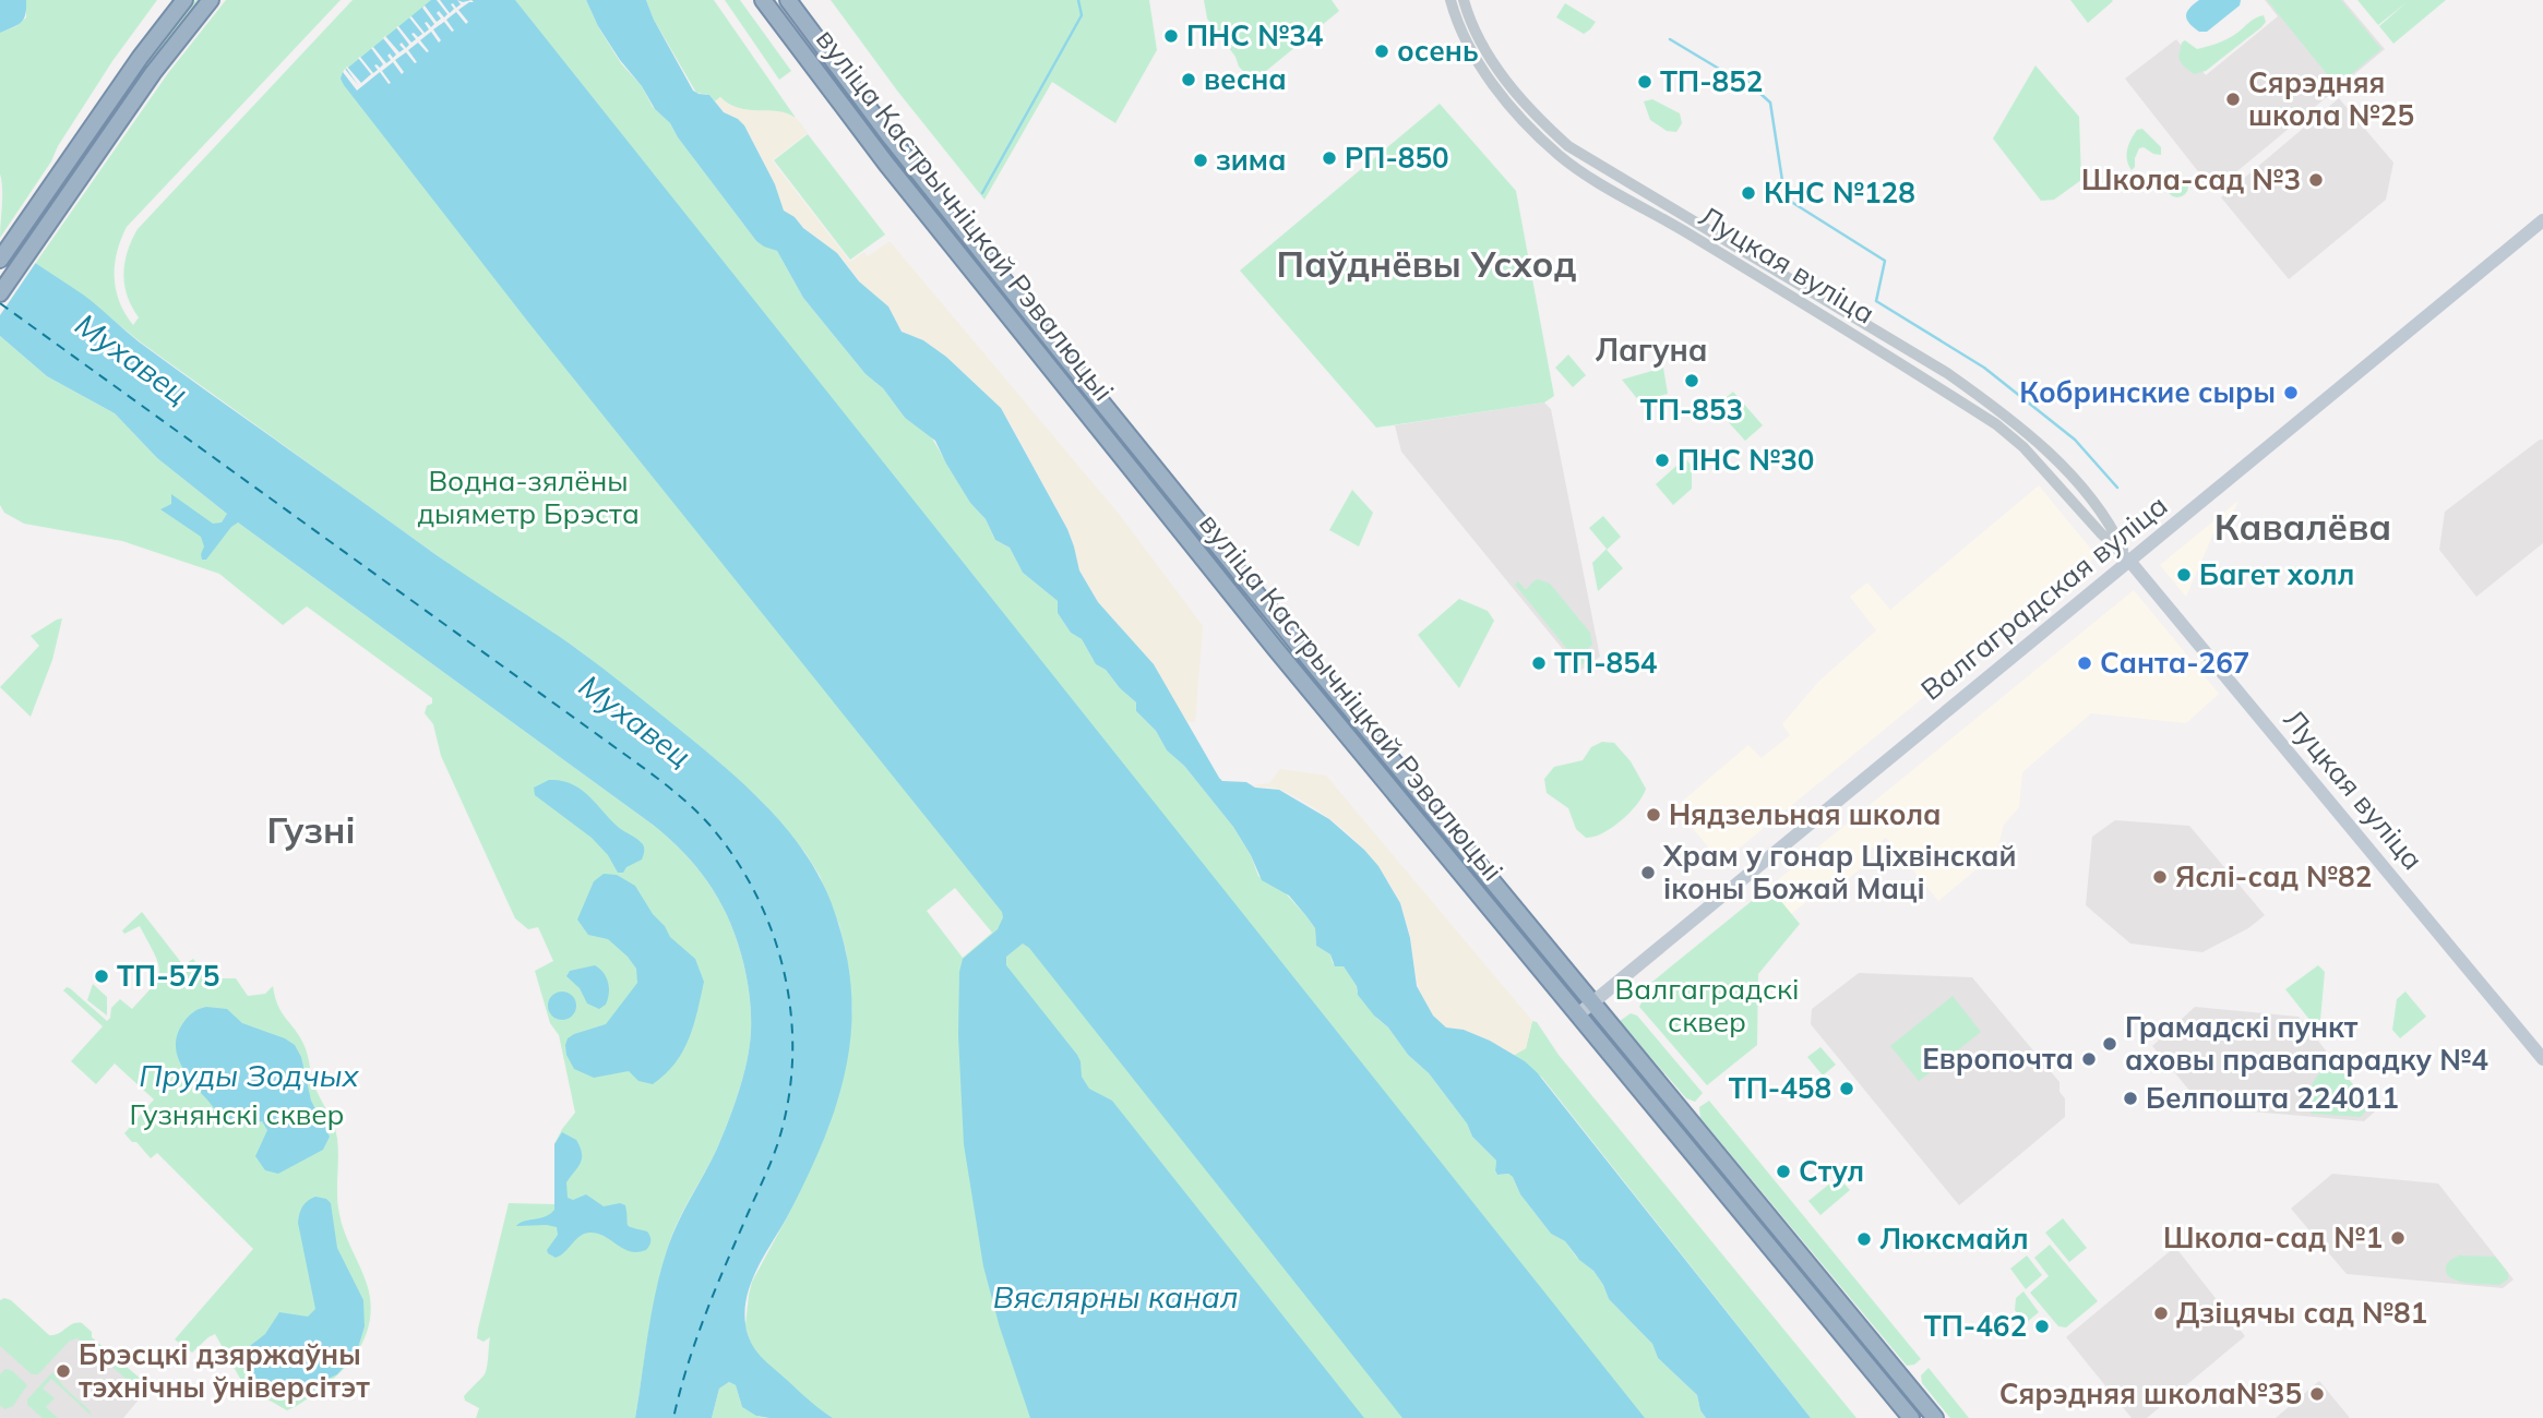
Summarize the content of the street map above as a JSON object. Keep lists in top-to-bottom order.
{
  "streets": {
    "highway": ["вуліца Кастрычніцкай Рэвалюцыі"],
    "main road": ["Луцкая вуліца", "Валгаградская вуліца"]
  },
  "crossings": [
    ["вуліца Кастрычніцкай Рэвалюцыі", "Валгаградская вуліца"],
    ["Луцкая вуліца", "Валгаградская вуліца"]
  ],
  "districts": [
    "Паўднёвы Усход",
    "Лагуна",
    "Кавалёва",
    "Гузні"
  ],
  "water": ["Мухавец", "Пруды Зодчых", "Вяслярны канал"],
  "parks": ["Водна-зялёны дыяметр Брэста", "Валгаградскі сквер", "Гузнянскі сквер"],
  "places": [
    "ПНС №34",
    "осень",
    "весна",
    "ТП-852",
    "Сярэдняя школа №25",
    "РП-850",
    "зима",
    "Школа-сад №3",
    "КНС №128",
    "ТП-853",
    "Кобринские сыры",
    "ПНС №30",
    "Багет холл",
    "ТП-854",
    "Санта-267",
    "Нядзельная школа",
    "Храм у гонар Ціхвінскай іконы Божай Маці",
    "Яслі-сад №82",
    "ТП-575",
    "Грамадскі пункт аховы правапарадку №4",
    "Европочта",
    "ТП-458",
    "Белпошта 224011",
    "Стул",
    "Школа-сад №1",
    "Люксмайл",
    "Дзіцячы сад №81",
    "ТП-462",
    "Брэсцкі дзяржаўны тэхнічны ўніверсітэт",
    "Сярэдняя школа№35"
  ]
}
